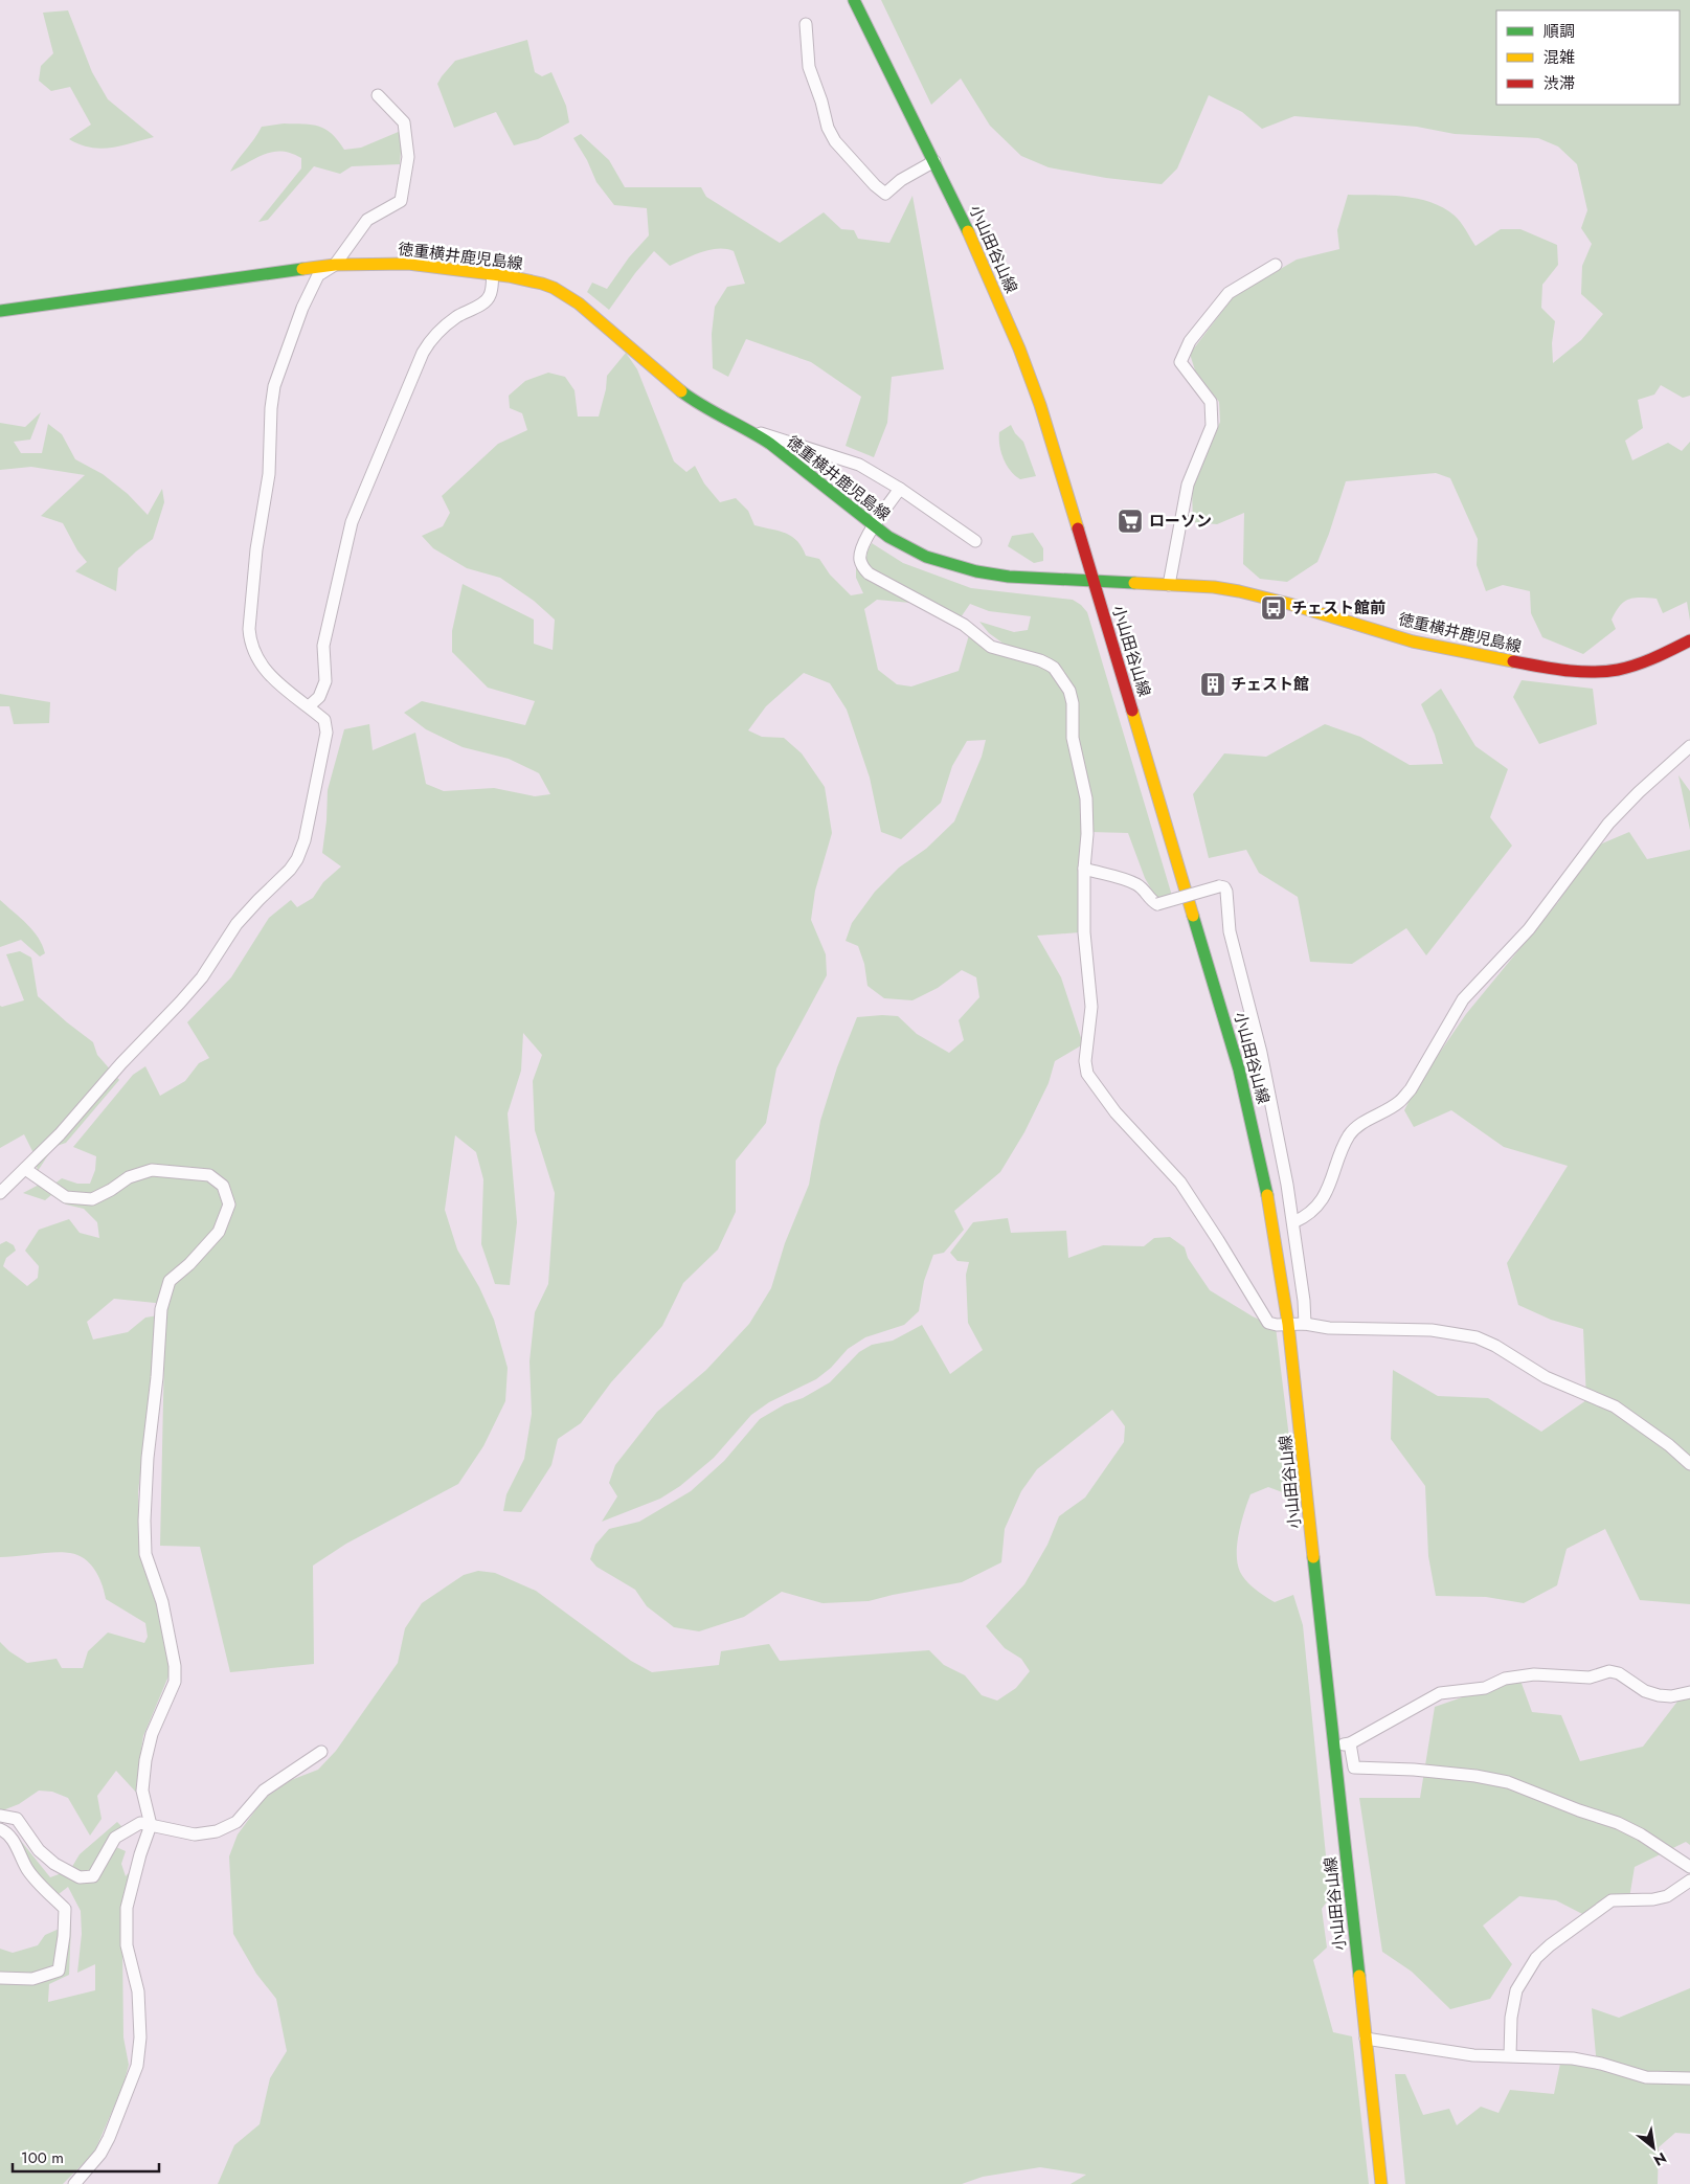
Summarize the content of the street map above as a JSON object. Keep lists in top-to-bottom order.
{
  "streets": {
    "main road": ["小山田谷山線", "徳重横井鹿児島線"]
  },
  "crossings": [
    ["小山田谷山線", "徳重横井鹿児島線"]
  ],
  "places": {
    "supermarket": ["ローソン"],
    "bus stop": ["チェスト館前"],
    "building": ["チェスト館"]
  },
  "legend": ["順調", "混雑", "渋滞"],
  "scale_bar": "100 m",
  "north": "bottom right"
}
